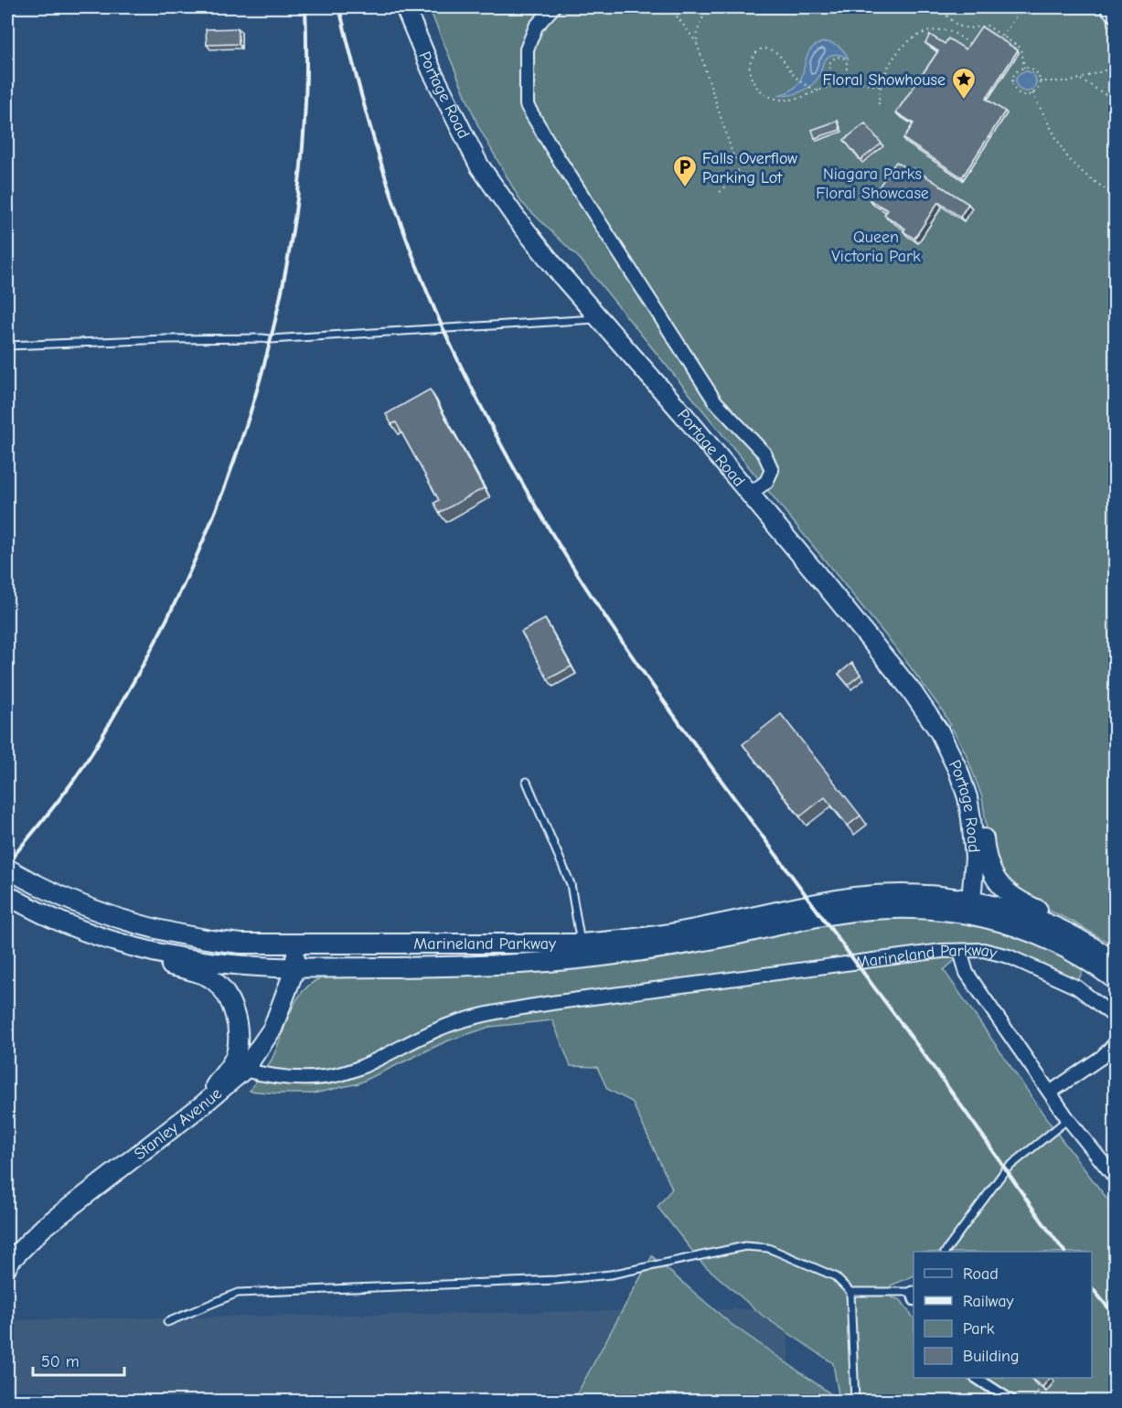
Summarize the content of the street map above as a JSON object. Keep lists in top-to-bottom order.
{
  "streets": {
    "main road": ["Portage Road", "Marineland Parkway", "Stanley Avenue"]
  },
  "crossings": [
    ["Portage Road", "Marineland Parkway"],
    ["Marineland Parkway", "Stanley Avenue"]
  ],
  "parks": ["Niagara Parks Floral Showcase", "Queen Victoria Park"],
  "places": {
    "place": ["Floral Showhouse"],
    "parking": ["Falls Overflow Parking Lot"]
  },
  "legend": [
    "Road",
    "Railway",
    "Park",
    "Building"
  ],
  "scale_bar": "50 m"
}
